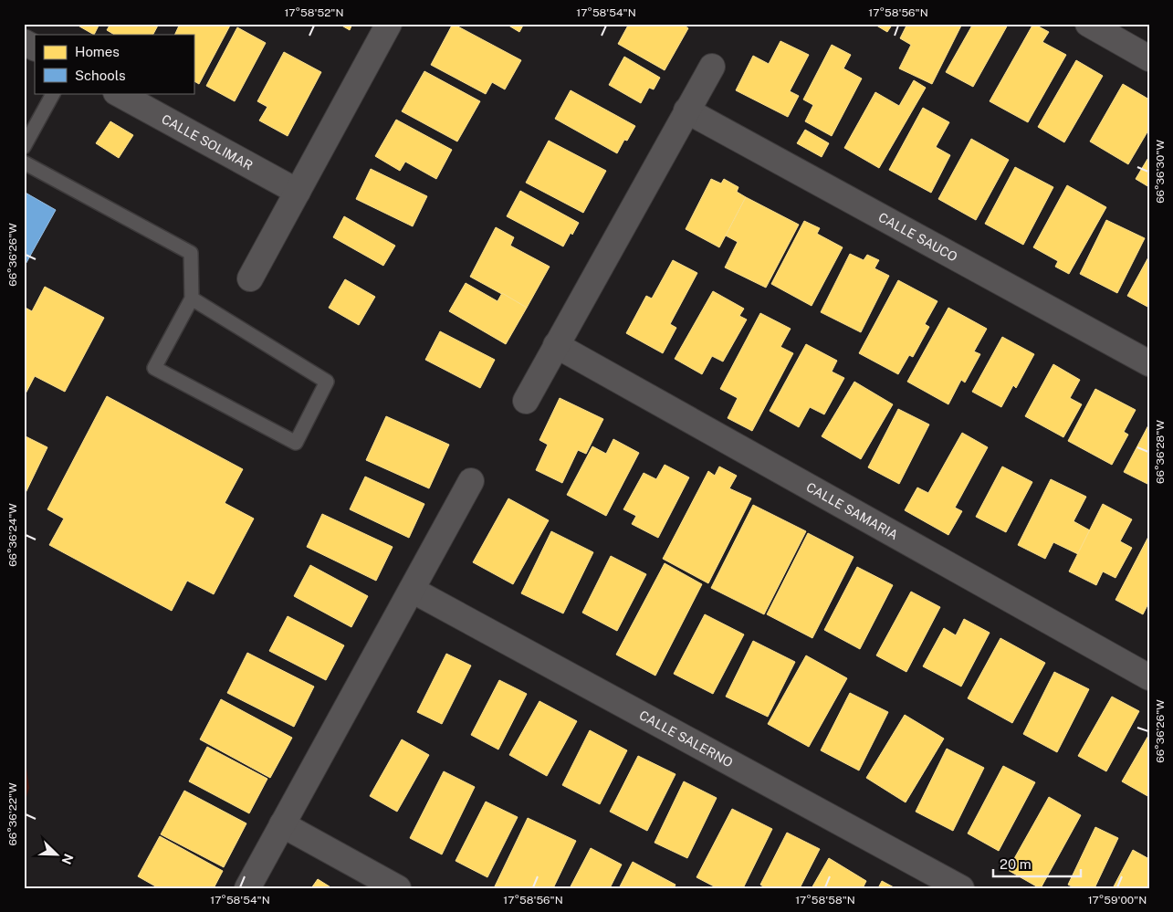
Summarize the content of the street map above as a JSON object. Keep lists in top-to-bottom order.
{
  "streets": {
    "street": [
      "CALLE SOLIMAR",
      "CALLE SAUCO",
      "CALLE SAMARIA",
      "CALLE SALERNO"
    ]
  },
  "legend": ["Homes", "Schools"],
  "scale_bar": "20 m",
  "north": "bottom right",
  "coordinates": [
    "17°58'52\"N",
    "17°58'54\"N",
    "17°58'56\"N",
    "66°36'30\"W",
    "66°36'26\"W",
    "66°36'28\"W",
    "66°36'24\"W",
    "66°36'22\"W",
    "17°58'58\"N",
    "17°59'00\"N"
  ]
}
